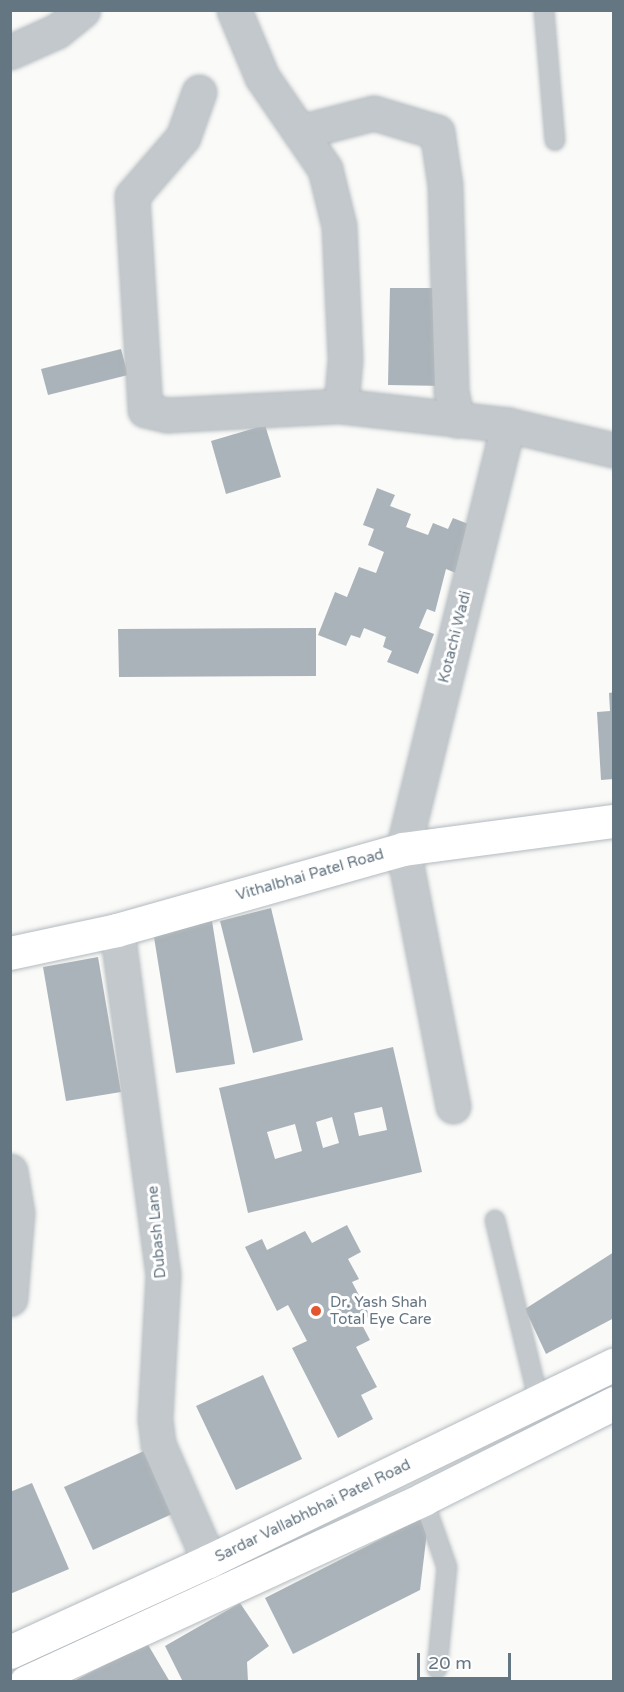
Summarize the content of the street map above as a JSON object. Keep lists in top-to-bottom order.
{
  "streets": {
    "main road": ["Vithalbhai Patel Road", "Sardar Vallabhbhai Patel Road"],
    "street": ["Kotachi Wadi", "Dubash Lane"]
  },
  "crossings": [
    ["Kotachi Wadi", "Vithalbhai Patel Road"],
    ["Vithalbhai Patel Road", "Dubash Lane"],
    ["Dubash Lane", "Sardar Vallabhbhai Patel Road"]
  ],
  "places": ["Dr. Yash Shah Total Eye Care"],
  "scale_bar": "20 m"
}
